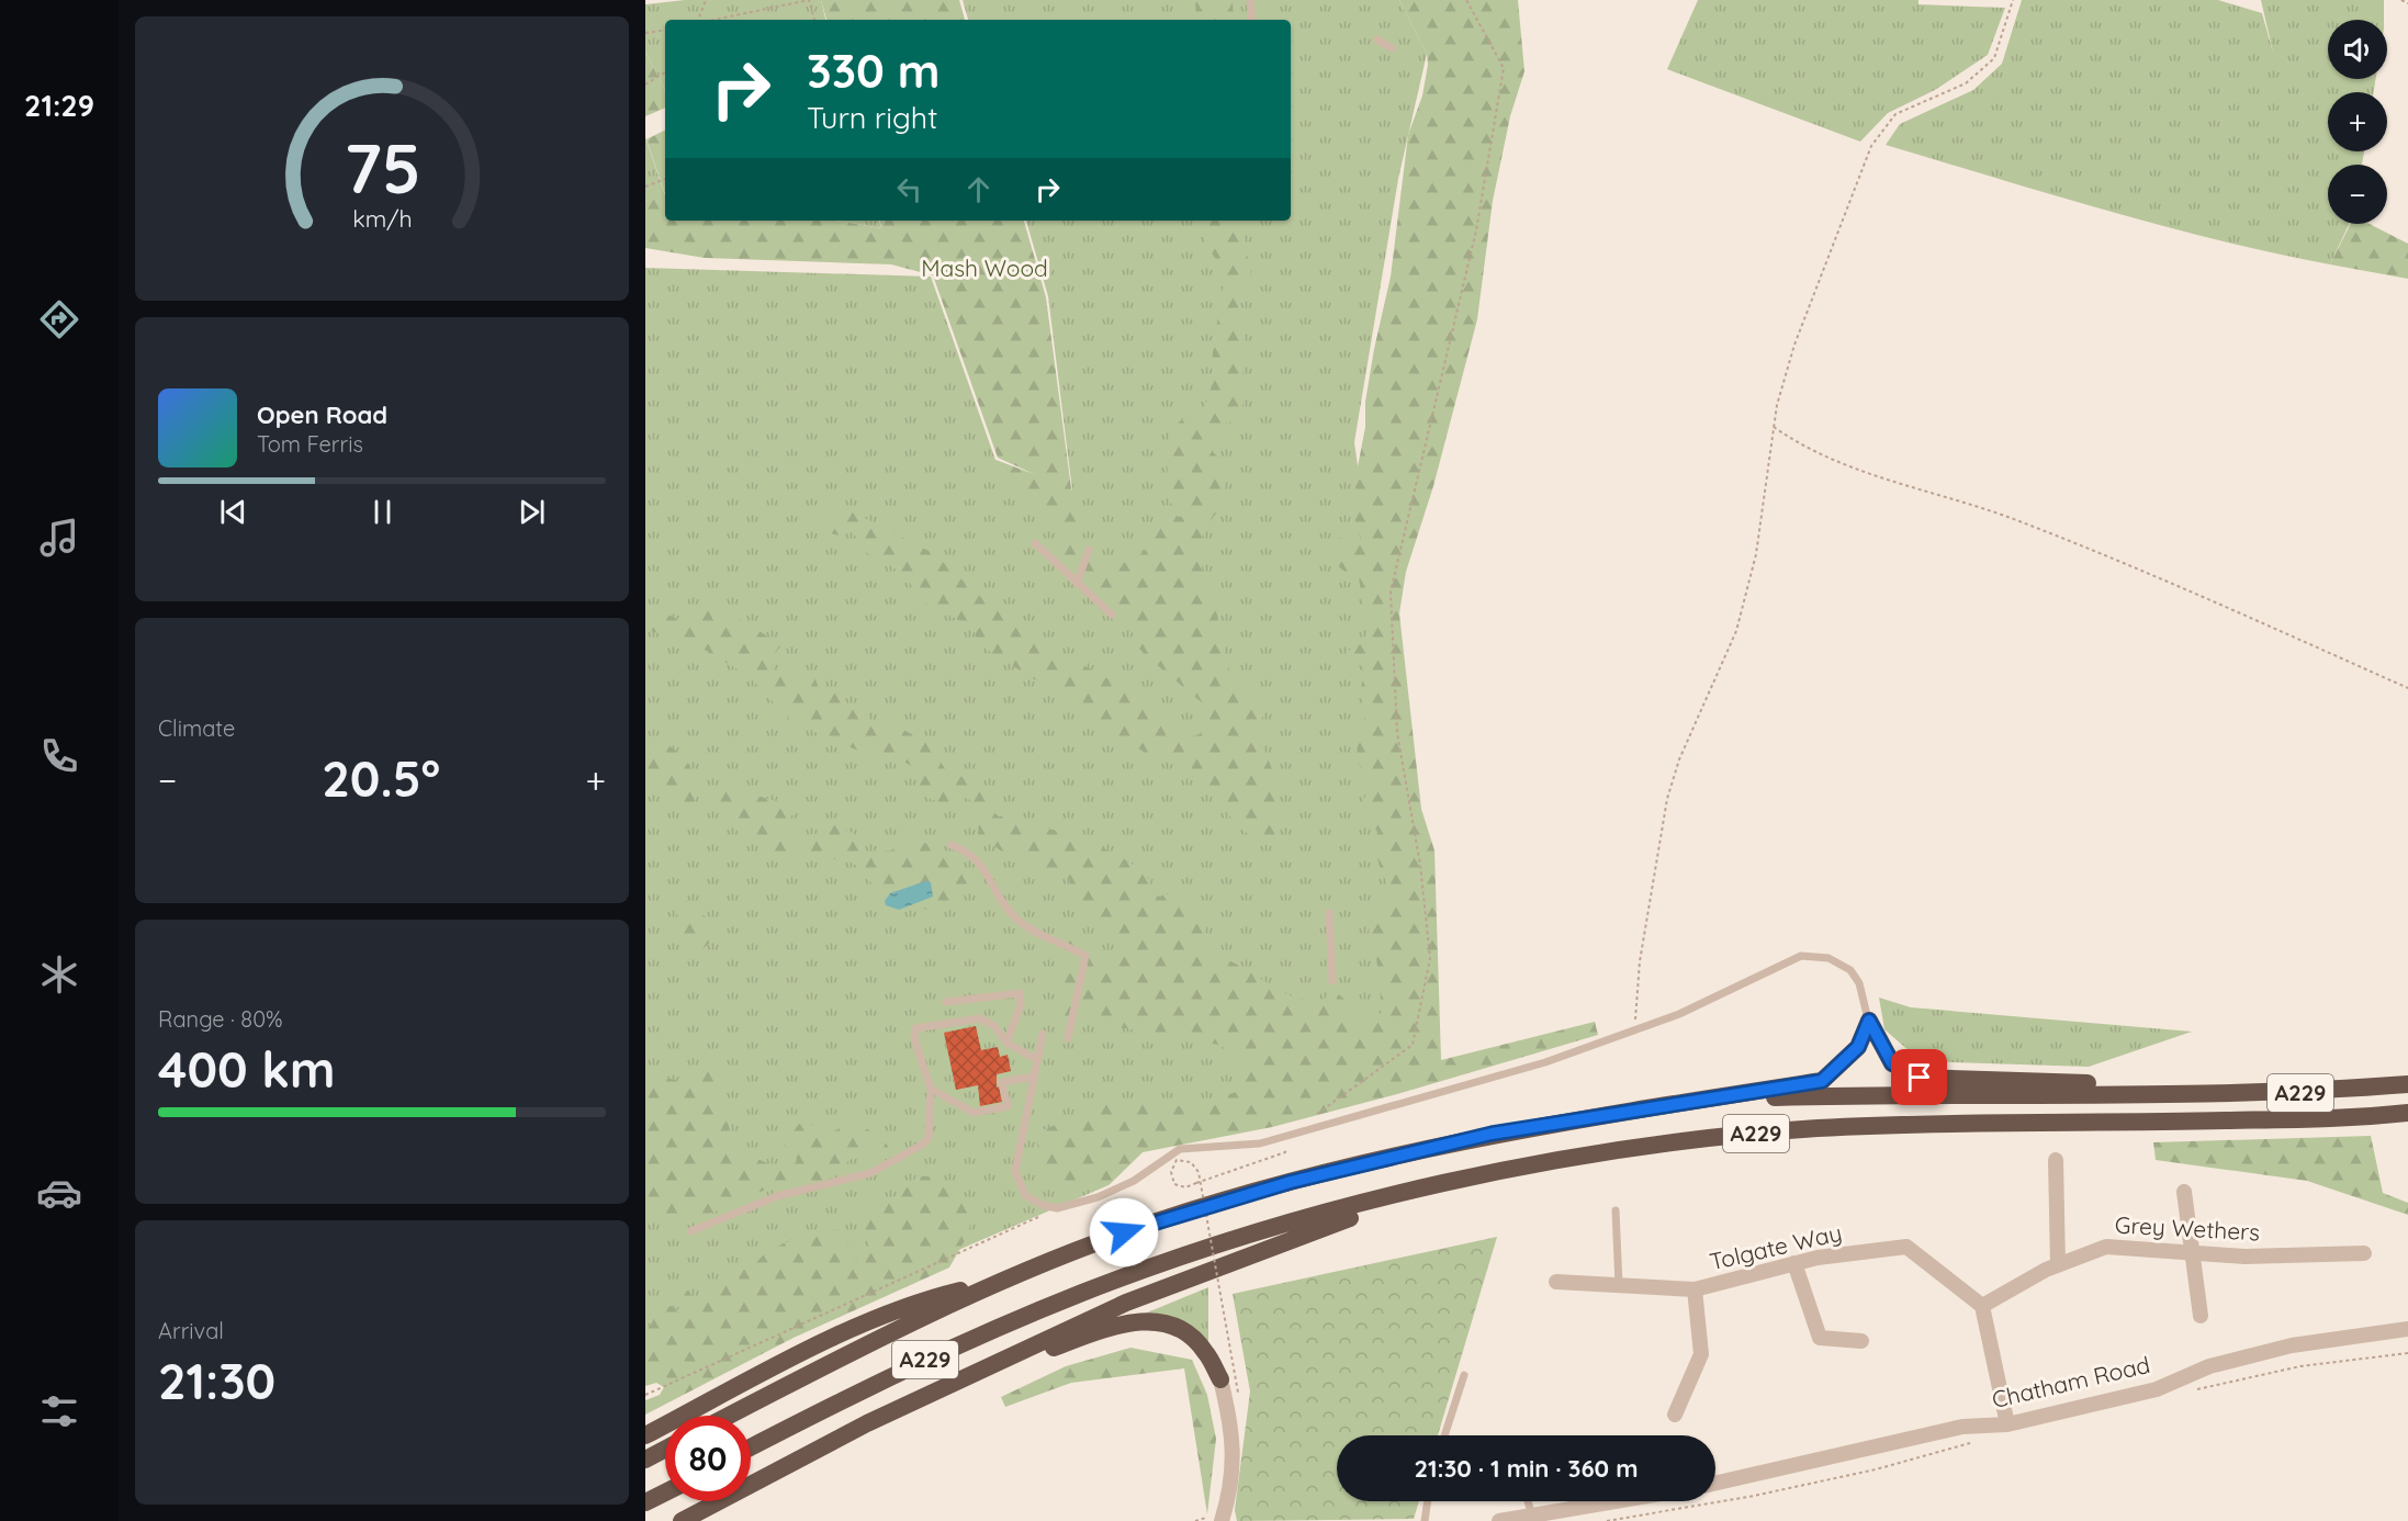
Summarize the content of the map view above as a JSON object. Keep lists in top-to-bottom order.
{
  "streets": {
    "highway": ["A229"],
    "street": ["Grey Wethers", "Tolgate Way", "Chatham Road"]
  },
  "crossings": [
    ["Grey Wethers", "Tolgate Way"]
  ],
  "parks": ["Mash Wood"],
  "page": {
    "tabs": "21:29",
    "map_buttons": ["+", "−"],
    "turn": ["330 m", "Turn right"],
    "song": ["Open Road", "Tom Ferris"],
    "tile": [
      "Climate",
      ["Range · 80%", "400 km"],
      ["Arrival", "21:30"]
    ],
    "heat": ["−", "20.5°", "+"],
    "limit": "80",
    "trip": "21:30 · 1 min · 360 m",
    "gauge": ["75", "km/h"]
  }
}
